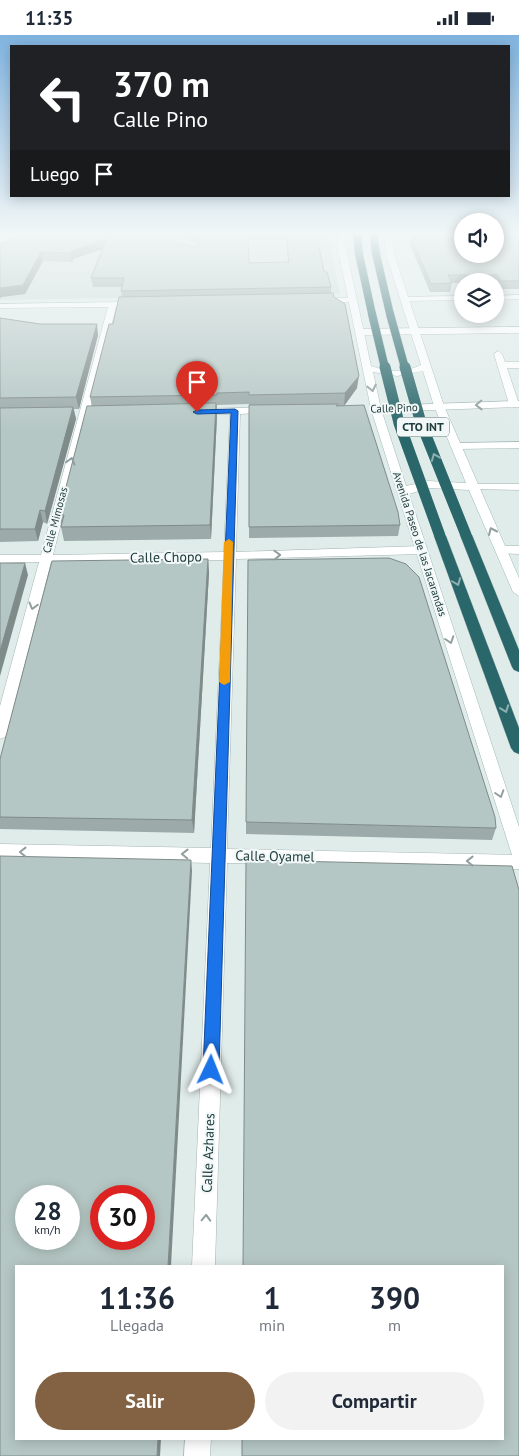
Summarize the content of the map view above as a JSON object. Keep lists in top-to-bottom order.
{
  "streets": {
    "highway": ["CTO INT"],
    "street": [
      "Calle Pino",
      "Calle Mimosas",
      "Avenida Paseo de las Jacarandas",
      "Calle Chopo",
      "Calle Oyamel",
      "Calle Azhares"
    ]
  },
  "crossings": [
    ["Calle Pino", "CTO INT"],
    ["Calle Pino", "Avenida Paseo de las Jacarandas"],
    ["Calle Mimosas", "Calle Chopo"],
    ["Avenida Paseo de las Jacarandas", "Calle Chopo"],
    ["Calle Chopo", "Calle Azhares"],
    ["Calle Oyamel", "Calle Azhares"]
  ],
  "one_way": ["Calle Chopo", "Calle Oyamel", "Calle Azhares"],
  "page": {
    "status": "11:35",
    "turn": ["370 m", "Calle Pino"],
    "then": "Luego",
    "speed": "28 km/h",
    "limit": "30",
    "eta": [
      "11:36",
      "Llegada",
      "1",
      "min",
      "390",
      "m"
    ],
    "buttons": ["Salir", "Compartir"]
  }
}
